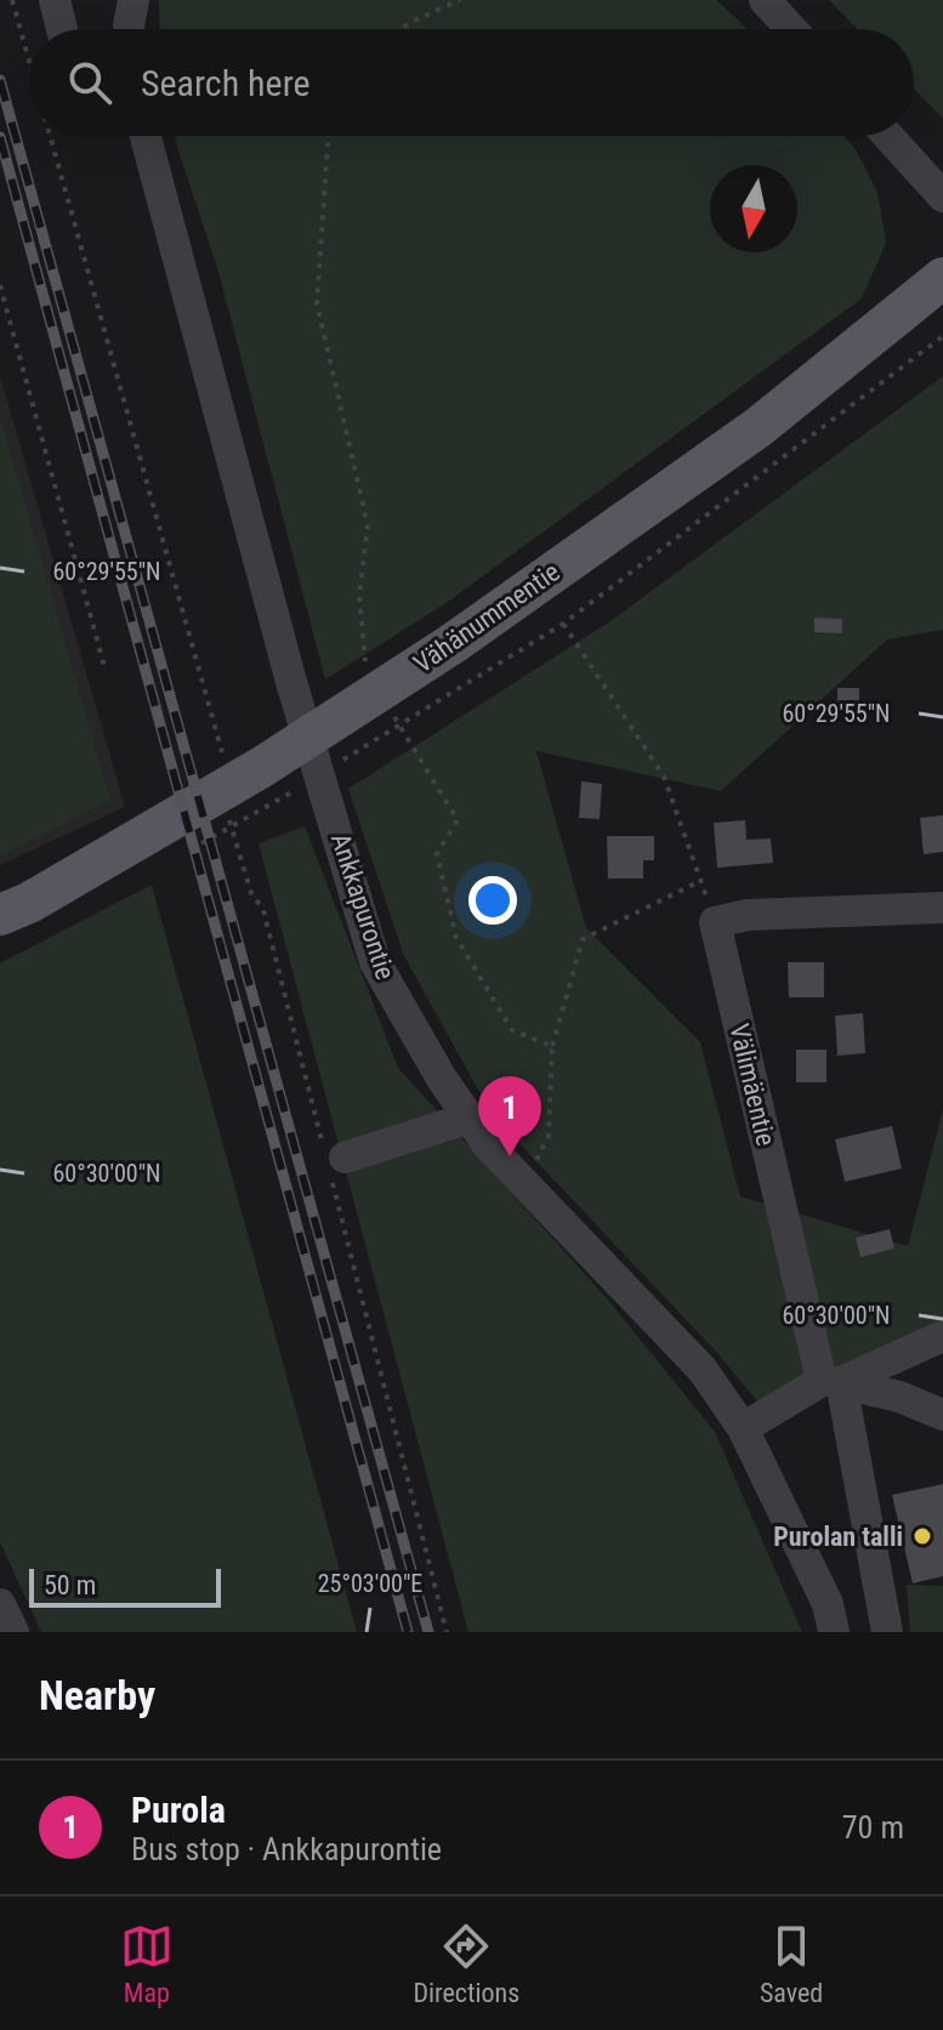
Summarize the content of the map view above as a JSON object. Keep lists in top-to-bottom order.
{
  "streets": {
    "main road": ["Vähänummentie"],
    "street": ["Ankkapurontie", "Välimäentie"]
  },
  "places": ["Purolan talli"],
  "scale_bar": "50 m",
  "north": "bottom",
  "page": {
    "search": "Search here",
    "pins": "1",
    "scale": "50 m",
    "heading": "Nearby",
    "list": [
      {
        "mark": "1",
        "name": "Purola",
        "note": "Bus stop · Ankkapurontie",
        "value": "70 m"
      }
    ],
    "nav": ["Map", "Directions", "Saved"]
  },
  "coordinates": ["60°29'55\"N", "60°30'00\"N", "25°03'00\"E"]
}
